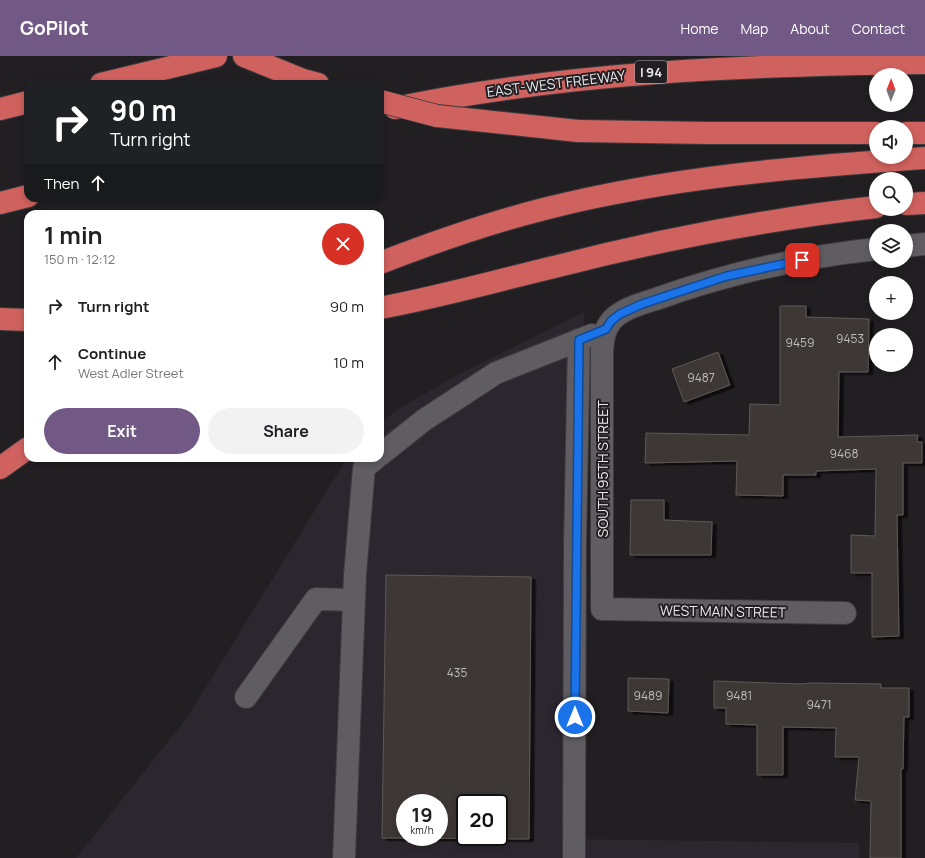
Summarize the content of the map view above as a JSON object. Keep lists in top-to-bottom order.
{
  "streets": {
    "highway": ["I 94", "EAST-WEST FREEWAY"],
    "street": ["SOUTH 95TH STREET", "WEST MAIN STREET"]
  },
  "crossings": [
    ["SOUTH 95TH STREET", "WEST MAIN STREET"]
  ],
  "house_numbers": [
    "9453",
    "9459",
    "9487",
    "9468",
    "435",
    "9489",
    "9481",
    "9471"
  ],
  "north": "top",
  "page": {
    "header": "GoPilot",
    "nav": [
      "Home",
      "Map",
      "About",
      "Contact"
    ],
    "map_buttons": ["+", "−"],
    "turn": ["90 m", "Turn right"],
    "then": "Then",
    "heading": ["1 min", "150 m · 12:12"],
    "list": [
      {
        "name": "Turn right",
        "value": "90 m"
      },
      {
        "name": "Continue",
        "note": "West Adler Street",
        "value": "10 m"
      }
    ],
    "buttons": ["Exit", "Share"],
    "speed": "19 km/h",
    "limit": "20"
  }
}
